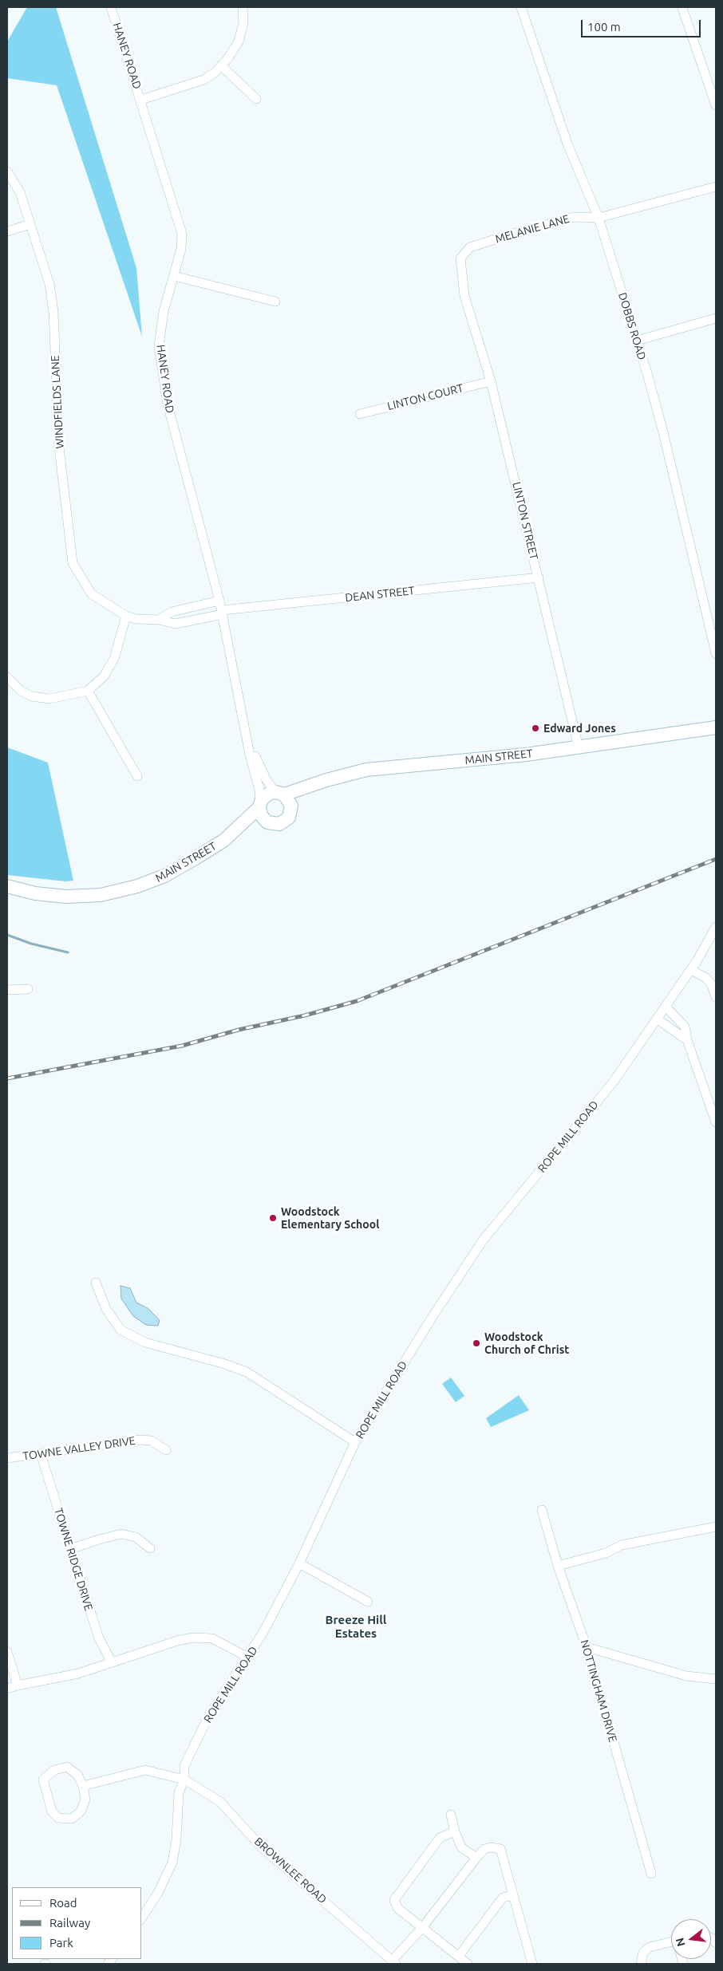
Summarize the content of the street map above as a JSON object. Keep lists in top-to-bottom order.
{
  "streets": {
    "main road": ["MAIN STREET"],
    "street": [
      "HANEY ROAD",
      "MELANIE LANE",
      "DOBBS ROAD",
      "LINTON COURT",
      "WINDFIELDS LANE",
      "LINTON STREET",
      "DEAN STREET",
      "ROPE MILL ROAD",
      "TOWNE VALLEY DRIVE",
      "TOWNE RIDGE DRIVE",
      "NOTTINGHAM DRIVE",
      "BROWNLEE ROAD"
    ]
  },
  "crossings": [
    ["HANEY ROAD", "DEAN STREET"],
    ["HANEY ROAD", "MAIN STREET"],
    ["MELANIE LANE", "DOBBS ROAD"],
    ["MELANIE LANE", "LINTON STREET"],
    ["LINTON COURT", "LINTON STREET"],
    ["LINTON STREET", "DEAN STREET"],
    ["LINTON STREET", "MAIN STREET"],
    ["ROPE MILL ROAD", "BROWNLEE ROAD"],
    ["TOWNE VALLEY DRIVE", "TOWNE RIDGE DRIVE"]
  ],
  "districts": ["Breeze Hill Estates"],
  "places": ["Edward Jones", "Woodstock Elementary School", "Woodstock Church of Christ"],
  "legend": ["Road", "Railway", "Park"],
  "scale_bar": "100 m",
  "north": "left"
}
